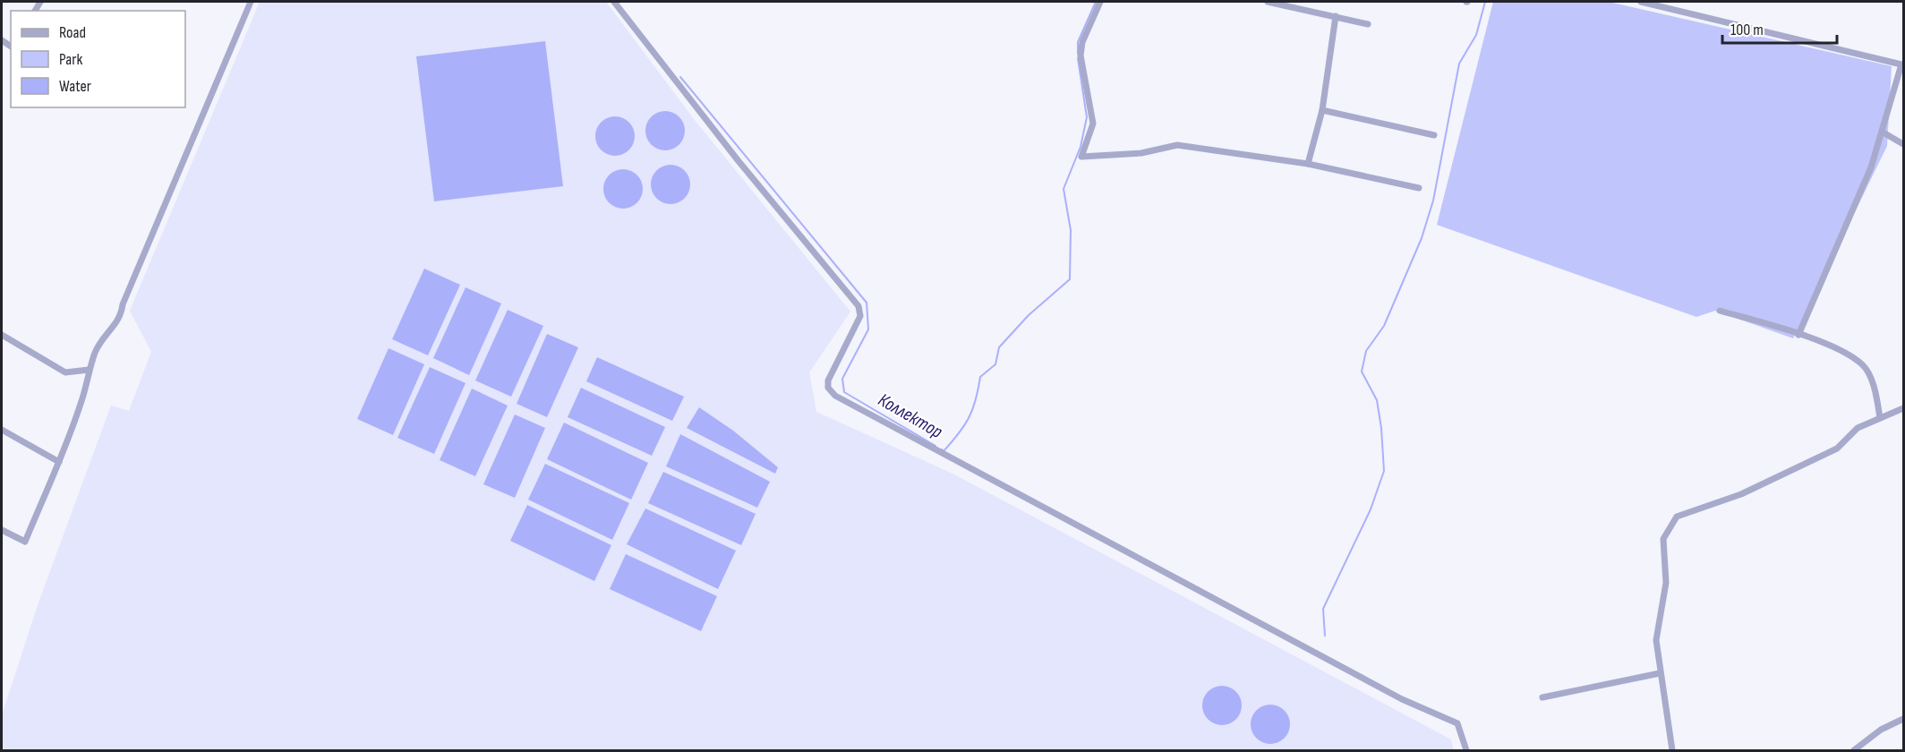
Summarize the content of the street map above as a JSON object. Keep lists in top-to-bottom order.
{
  "water": ["Коллектор"],
  "legend": ["Road", "Park", "Water"],
  "scale_bar": "100 m"
}
